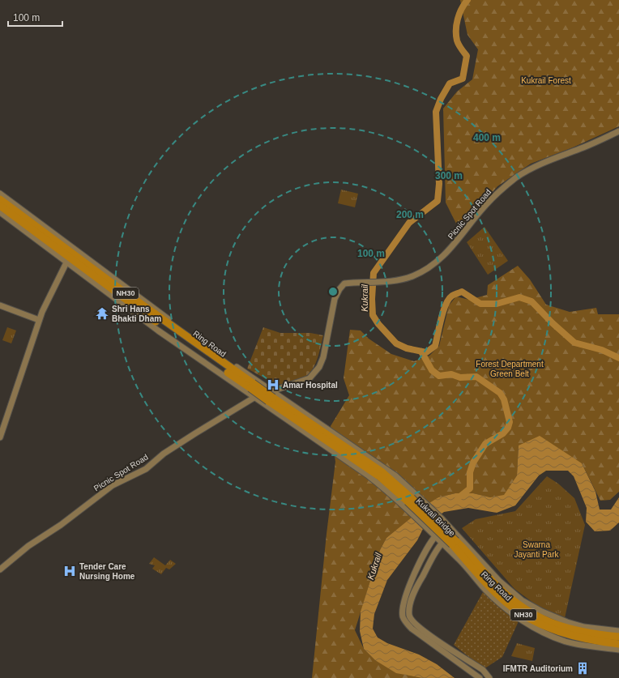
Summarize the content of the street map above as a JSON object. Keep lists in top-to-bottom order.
{
  "streets": {
    "highway": ["NH30", "Ring Road", "Kukrail Bridge"],
    "street": ["Picnic Spot Road"]
  },
  "crossings": [
    ["Ring Road", "Kukrail Bridge"]
  ],
  "water": ["Kukrail"],
  "parks": ["Kukrail Forest", "Forest Department Green Belt", "Swarna Jayanti Park"],
  "places": {
    "temple": ["Shri Hans Bhakti Dham"],
    "hospital": ["Amar Hospital", "Tender Care Nursing Home"],
    "building": ["IFMTR Auditorium"]
  },
  "scale_bar": "100 m",
  "rings": [
    "400 m",
    "300 m",
    "200 m",
    "100 m"
  ]
}
